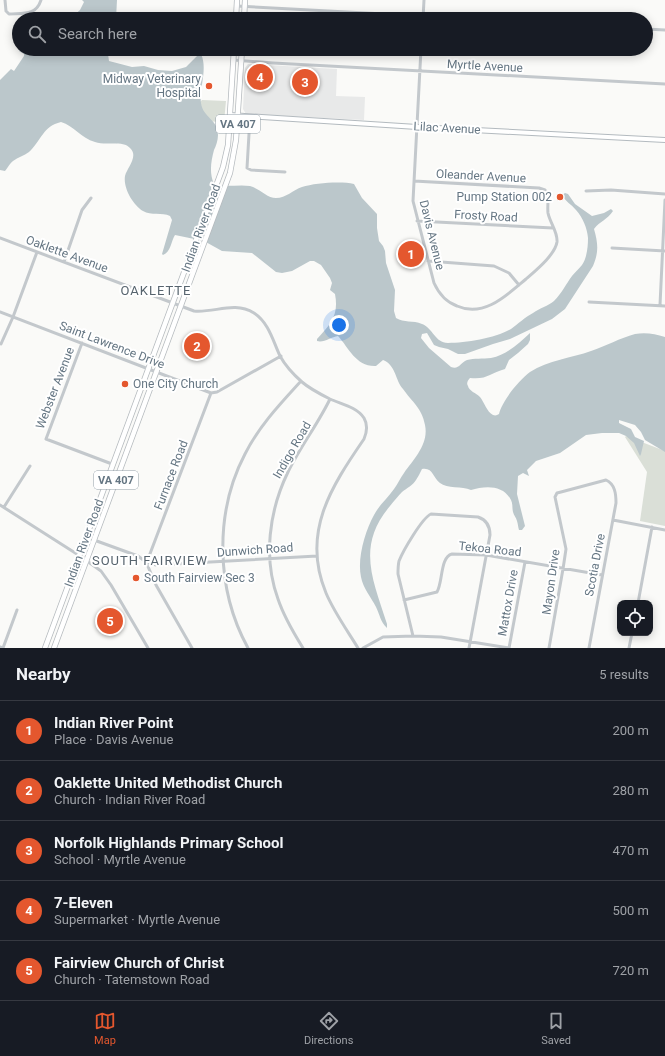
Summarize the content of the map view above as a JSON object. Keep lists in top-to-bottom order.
{
  "streets": {
    "main road": ["VA 407", "Indian River Road"],
    "street": [
      "Myrtle Avenue",
      "Lilac Avenue",
      "Oleander Avenue",
      "Frosty Road",
      "Davis Avenue",
      "Oaklette Avenue",
      "Saint Lawrence Drive",
      "Webster Avenue",
      "Indigo Road",
      "Furnace Road",
      "Tekoa Road",
      "Dunwich Road",
      "Scotia Drive",
      "Mayon Drive",
      "Mattox Drive"
    ]
  },
  "crossings": [
    ["Myrtle Avenue", "Indian River Road"],
    ["Myrtle Avenue", "Davis Avenue"],
    ["Lilac Avenue", "Indian River Road"],
    ["Lilac Avenue", "Davis Avenue"],
    ["Oleander Avenue", "Davis Avenue"],
    ["Frosty Road", "Davis Avenue"],
    ["Indian River Road", "Oaklette Avenue"],
    ["Indian River Road", "Saint Lawrence Drive"],
    ["Indian River Road", "Webster Avenue"],
    ["Oaklette Avenue", "Indigo Road"],
    ["Oaklette Avenue", "Dunwich Road"],
    ["Saint Lawrence Drive", "Webster Avenue"],
    ["Saint Lawrence Drive", "Furnace Road"],
    ["Indigo Road", "Dunwich Road"],
    ["Furnace Road", "Dunwich Road"],
    ["Tekoa Road", "Scotia Drive"],
    ["Tekoa Road", "Mayon Drive"],
    ["Tekoa Road", "Mattox Drive"],
    ["Scotia Drive", "Mayon Drive"]
  ],
  "districts": ["OAKLETTE", "SOUTH FAIRVIEW"],
  "places": [
    "Midway Veterinary Hospital",
    "Pump Station 002",
    "One City Church",
    "South Fairview Sec 3"
  ],
  "page": {
    "search": "Search here",
    "pins": [
      "4",
      "3",
      "1",
      "2",
      "5"
    ],
    "heading": ["Nearby", "5 results"],
    "list": [
      {
        "mark": "1",
        "name": "Indian River Point",
        "note": "Place · Davis Avenue",
        "value": "200 m"
      },
      {
        "mark": "2",
        "name": "Oaklette United Methodist Church",
        "note": "Church · Indian River Road",
        "value": "280 m"
      },
      {
        "mark": "3",
        "name": "Norfolk Highlands Primary School",
        "note": "School · Myrtle Avenue",
        "value": "470 m"
      },
      {
        "mark": "4",
        "name": "7-Eleven",
        "note": "Supermarket · Myrtle Avenue",
        "value": "500 m"
      },
      {
        "mark": "5",
        "name": "Fairview Church of Christ",
        "note": "Church · Tatemstown Road",
        "value": "720 m"
      }
    ],
    "nav": ["Map", "Directions", "Saved"]
  }
}
